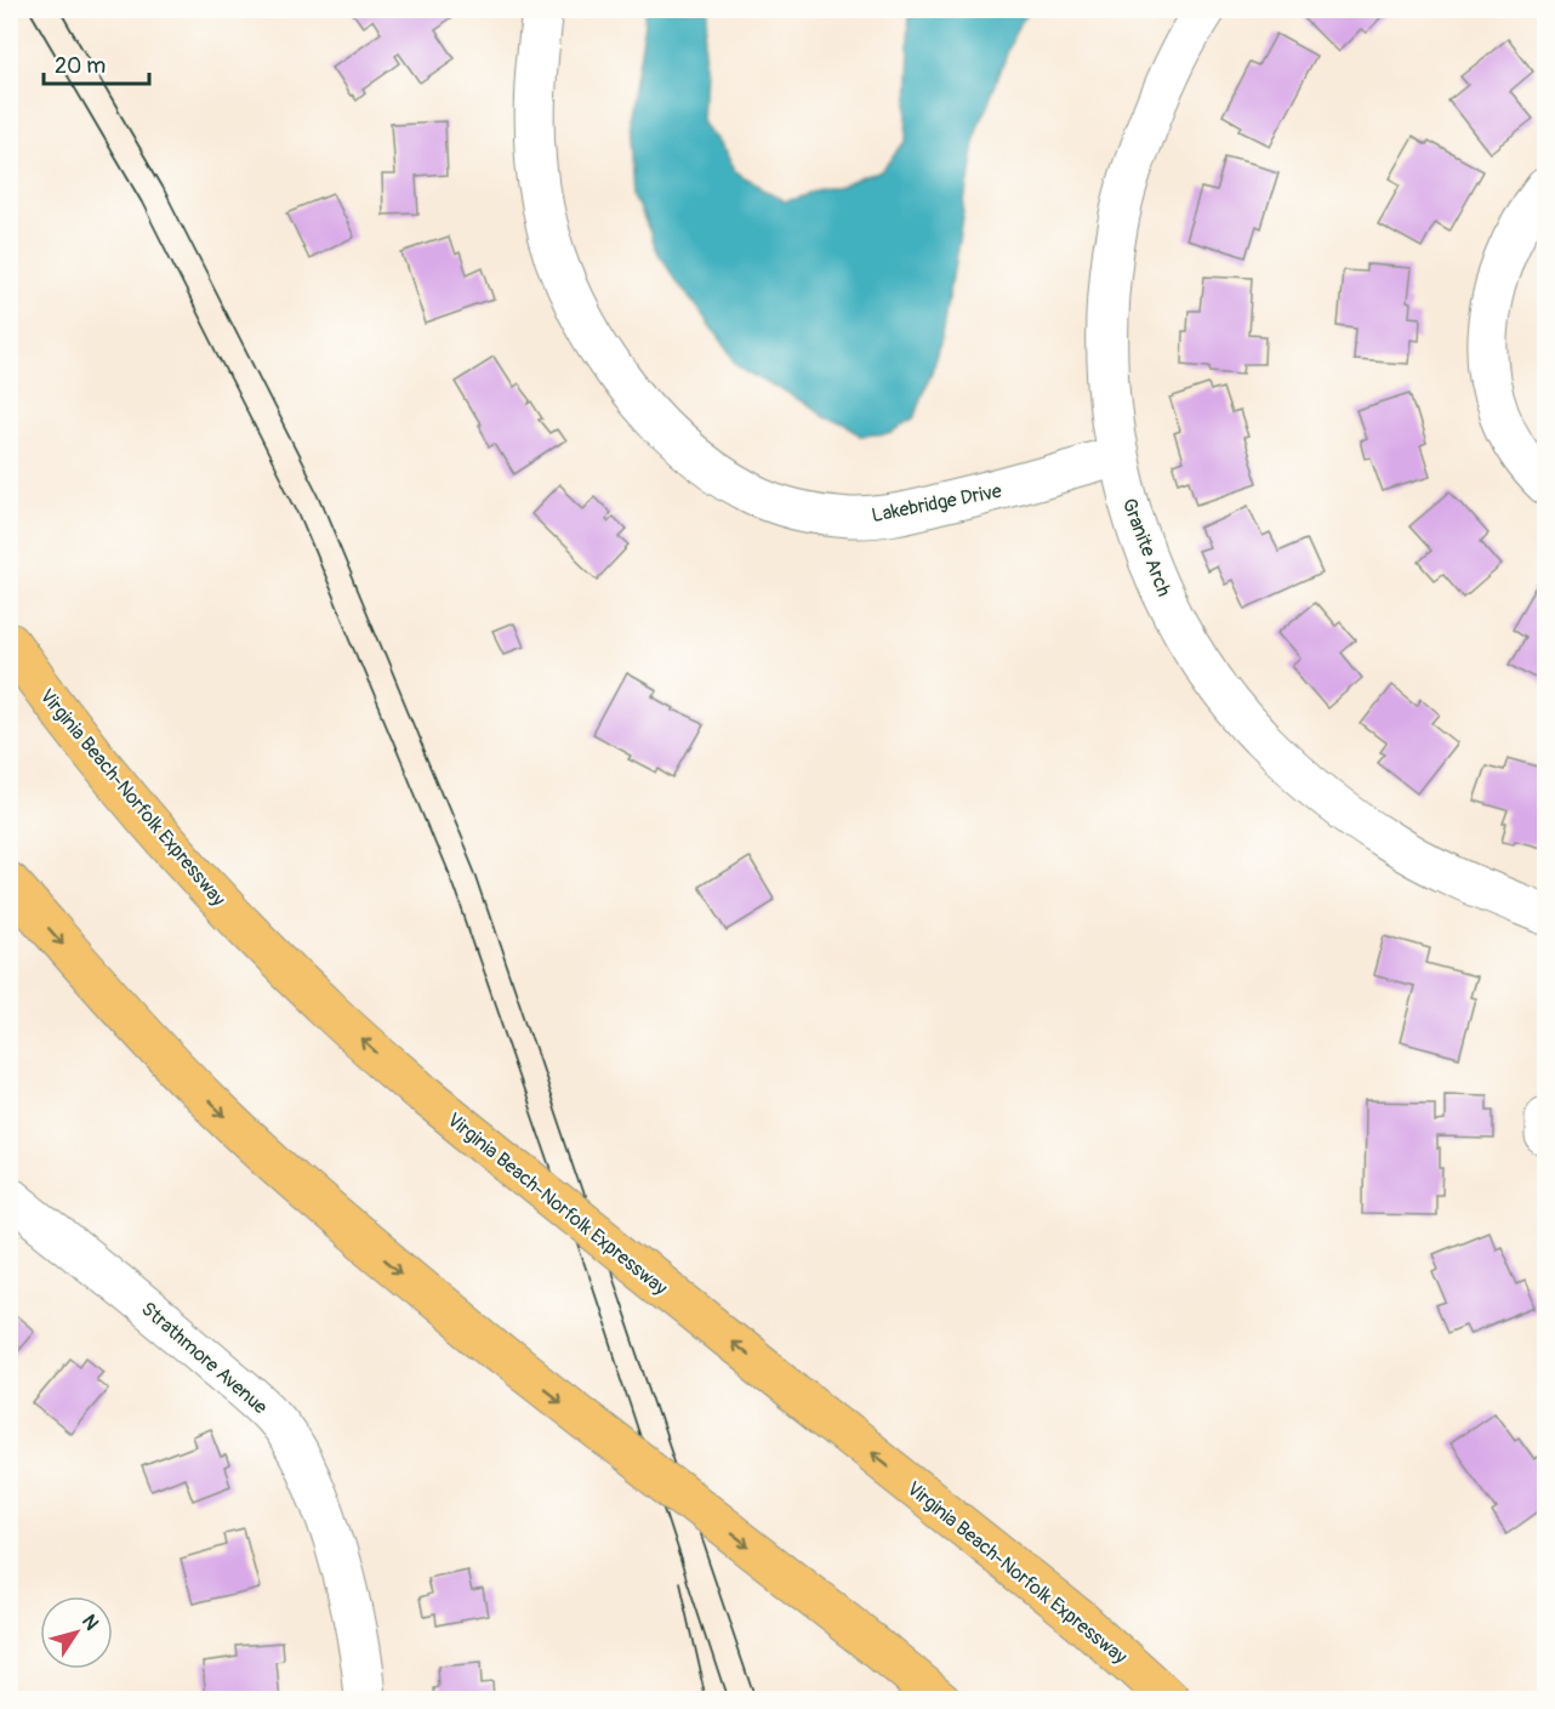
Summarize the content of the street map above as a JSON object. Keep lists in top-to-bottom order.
{
  "streets": {
    "highway": ["Virginia Beach-Norfolk Expressway"],
    "street": ["Lakebridge Drive", "Granite Arch", "Strathmore Avenue"]
  },
  "crossings": [
    ["Lakebridge Drive", "Granite Arch"]
  ],
  "scale_bar": "20 m",
  "north": "top right"
}
